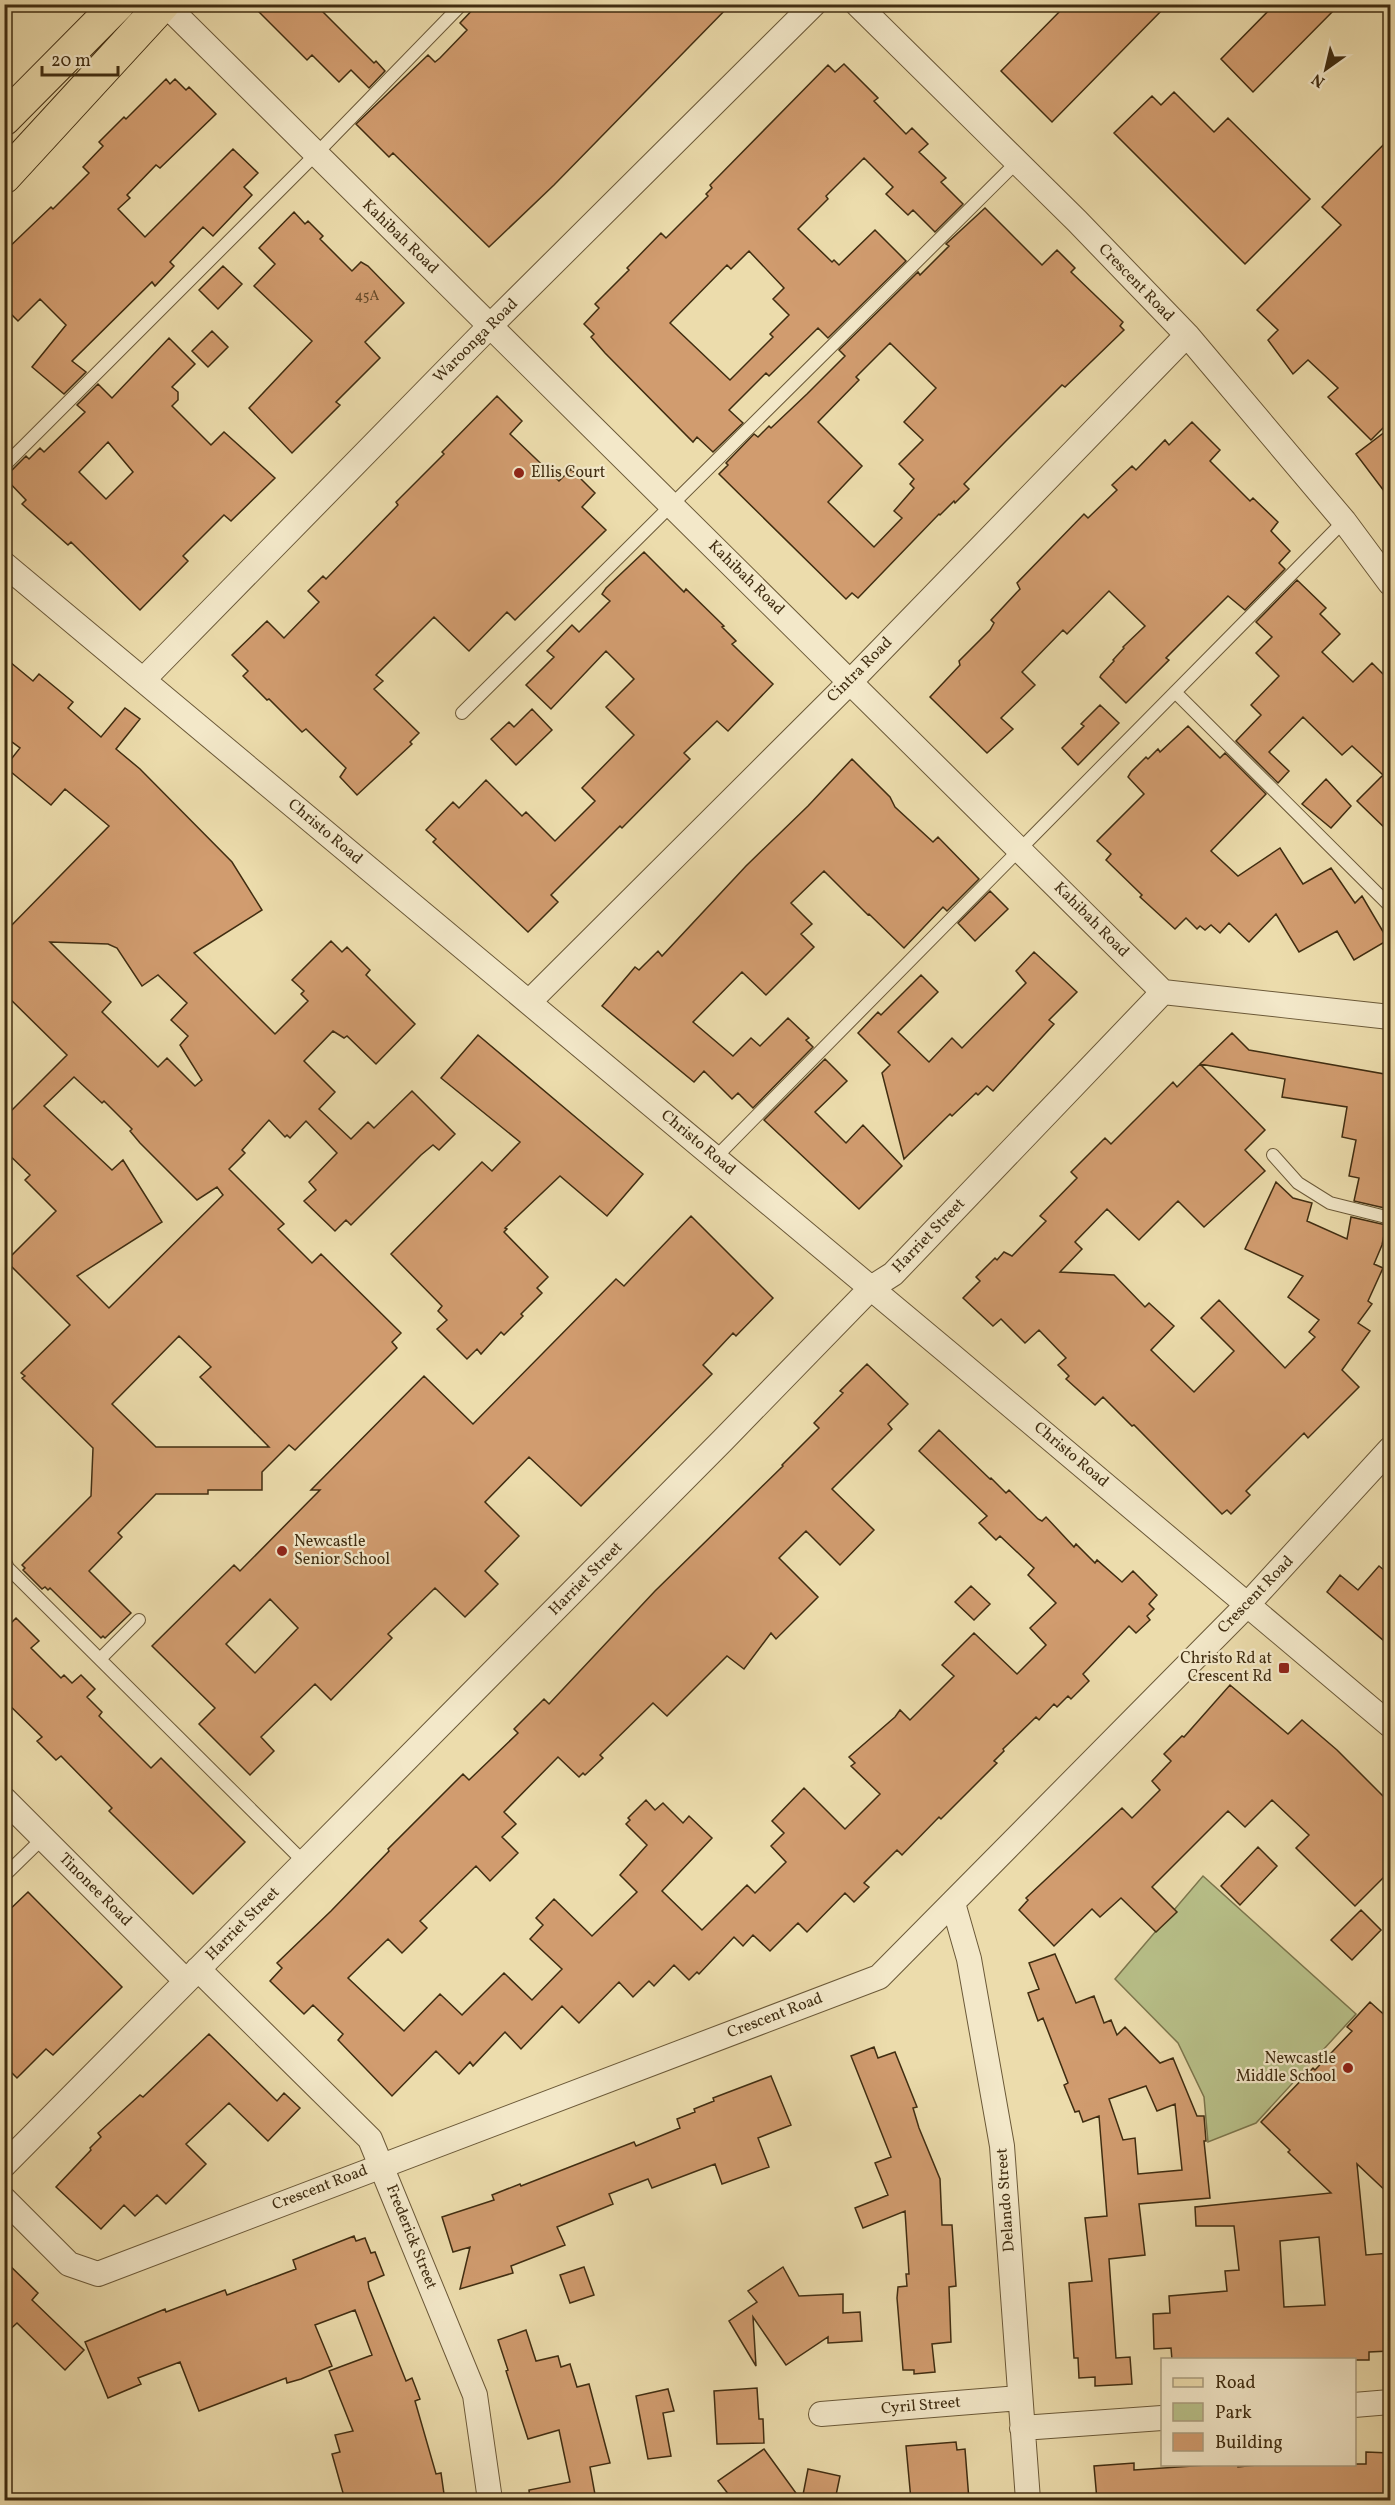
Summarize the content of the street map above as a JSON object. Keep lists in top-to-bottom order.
{
  "streets": {
    "street": [
      "Kahibah Road",
      "Crescent Road",
      "Waroonga Road",
      "Cintra Road",
      "Christo Road",
      "Harriet Street",
      "Tinonee Road",
      "Delando Street",
      "Frederick Street",
      "Cyril Street"
    ]
  },
  "crossings": [
    ["Kahibah Road", "Waroonga Road"],
    ["Kahibah Road", "Cintra Road"],
    ["Kahibah Road", "Harriet Street"],
    ["Crescent Road", "Cintra Road"],
    ["Crescent Road", "Christo Road"],
    ["Crescent Road", "Delando Street"],
    ["Crescent Road", "Frederick Street"],
    ["Waroonga Road", "Christo Road"],
    ["Cintra Road", "Christo Road"],
    ["Christo Road", "Harriet Street"],
    ["Harriet Street", "Tinonee Road"],
    ["Harriet Street", "Frederick Street"],
    ["Tinonee Road", "Frederick Street"],
    ["Delando Street", "Cyril Street"]
  ],
  "places": {
    "other": ["Ellis Court", "Newcastle Senior School", "Newcastle Middle School"],
    "transit": ["Christo Rd at Crescent Rd"]
  },
  "house_numbers": ["45A"],
  "legend": ["Road", "Park", "Building"],
  "scale_bar": "20 m",
  "north": "bottom left"
}
